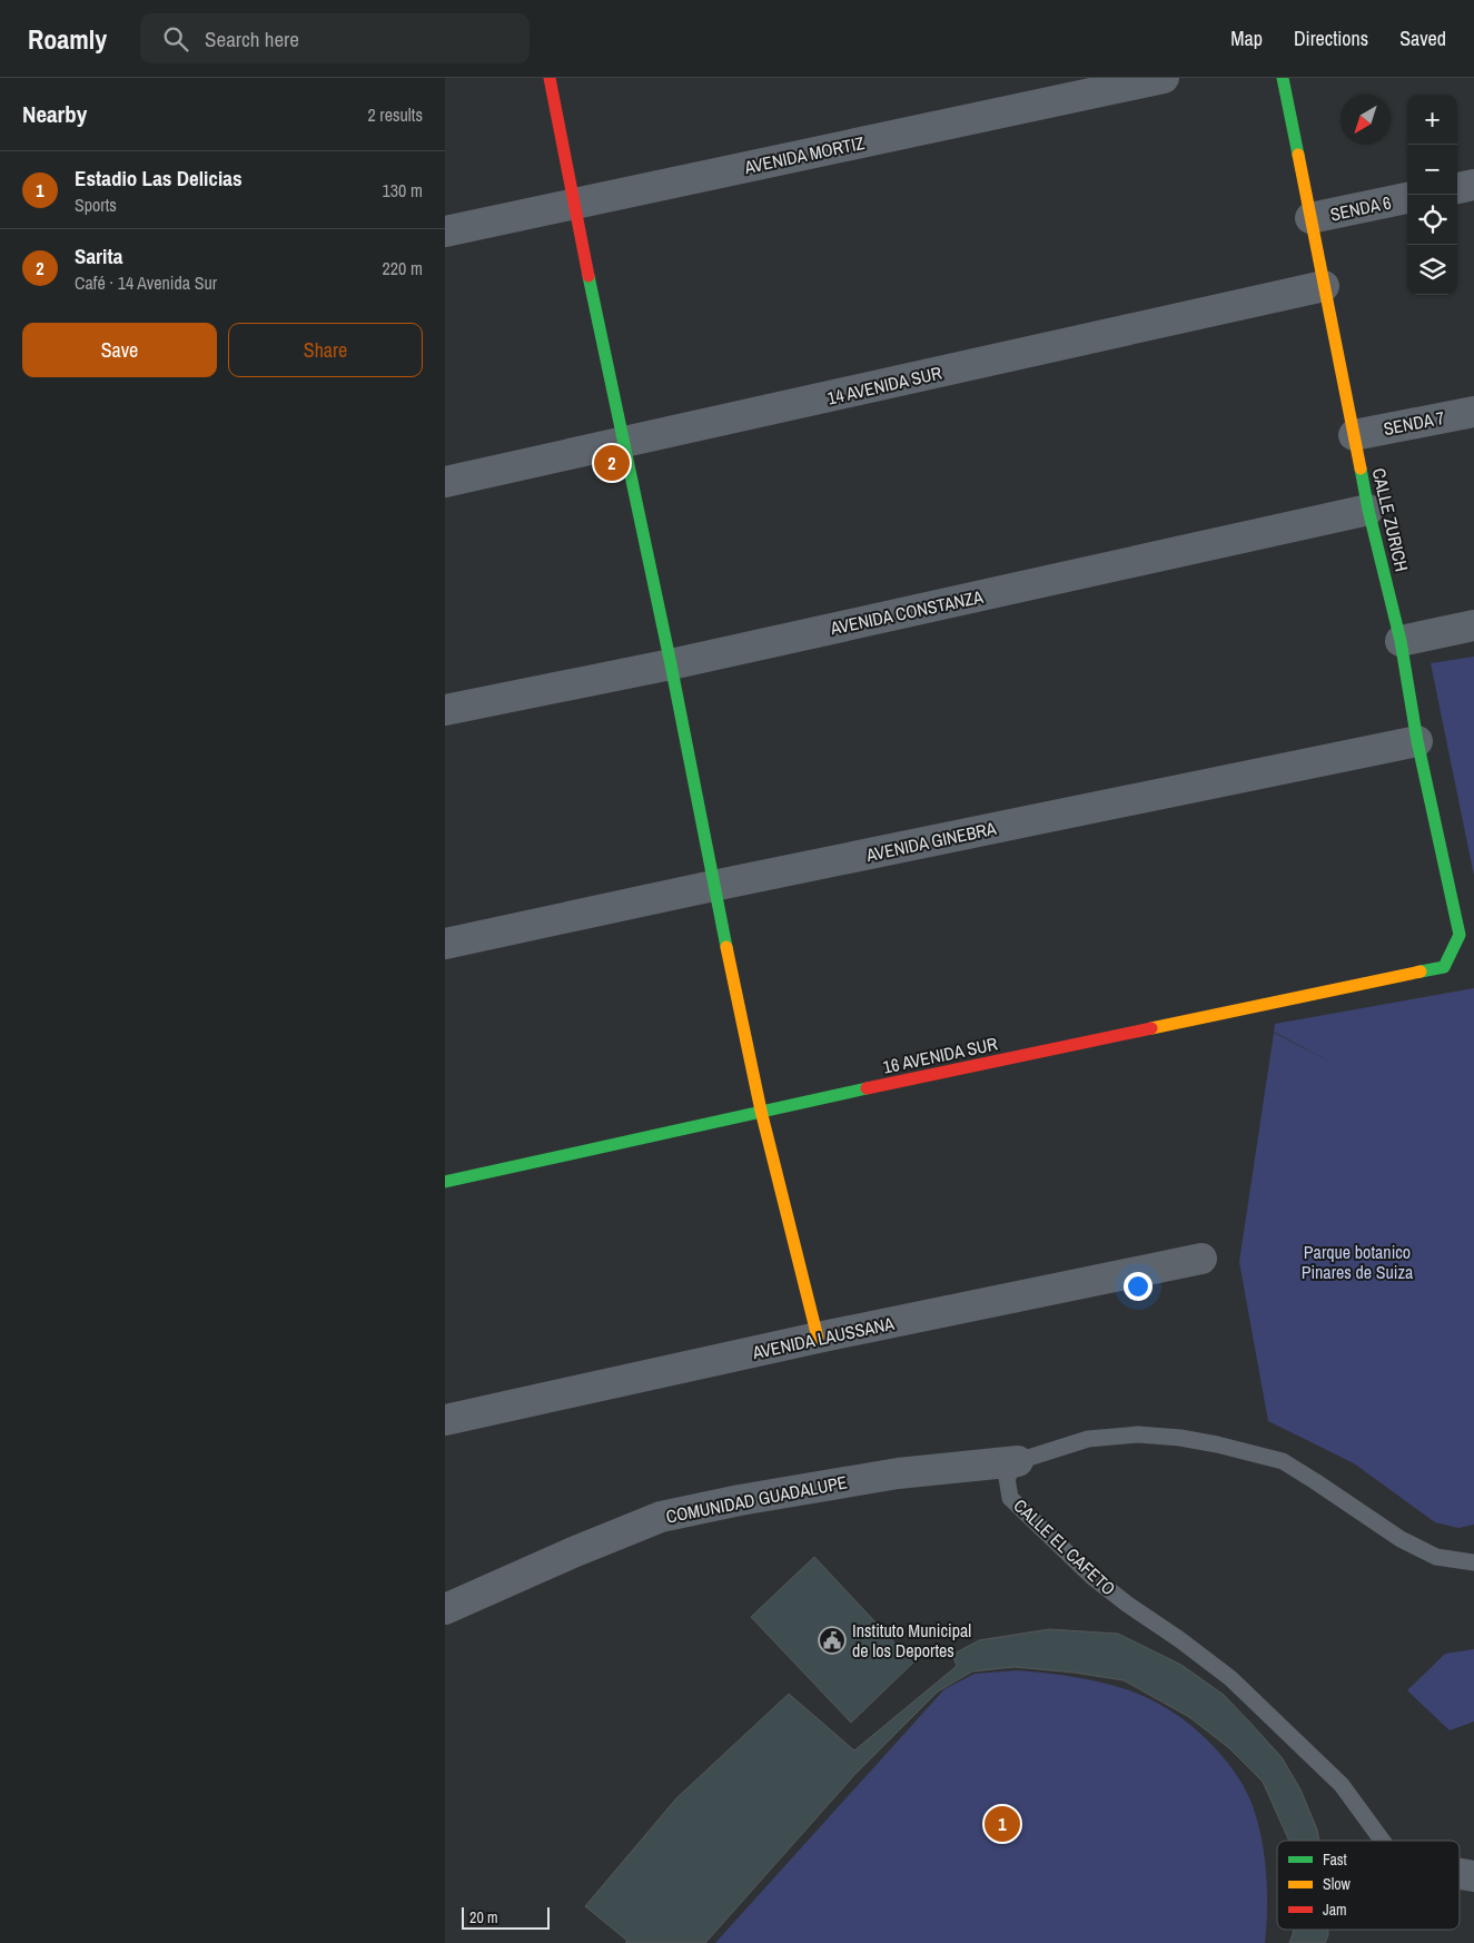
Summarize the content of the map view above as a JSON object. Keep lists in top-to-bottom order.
{
  "streets": {
    "street": [
      "AVENIDA MORTIZ",
      "SENDA 6",
      "14 AVENIDA SUR",
      "SENDA 7",
      "CALLE ZURICH",
      "AVENIDA CONSTANZA",
      "AVENIDA GINEBRA",
      "16 AVENIDA SUR",
      "AVENIDA LAUSSANA",
      "COMUNIDAD GUADALUPE",
      "CALLE EL CAFETO"
    ]
  },
  "crossings": [
    ["SENDA 6", "CALLE ZURICH"],
    ["14 AVENIDA SUR", "CALLE ZURICH"],
    ["SENDA 7", "CALLE ZURICH"],
    ["CALLE ZURICH", "AVENIDA CONSTANZA"],
    ["CALLE ZURICH", "AVENIDA GINEBRA"],
    ["CALLE ZURICH", "16 AVENIDA SUR"],
    ["COMUNIDAD GUADALUPE", "CALLE EL CAFETO"]
  ],
  "parks": ["Parque botanico Pinares de Suiza"],
  "places": {
    "public building": ["Instituto Municipal de los Deportes"]
  },
  "legend": ["Fast", "Slow", "Jam"],
  "scale_bar": "20 m",
  "north": "bottom left",
  "page": {
    "header": "Roamly",
    "search": "Search here",
    "nav": ["Map", "Directions", "Saved"],
    "heading": ["Nearby", "2 results"],
    "map_buttons": ["+", "−"],
    "list": [
      {
        "mark": "1",
        "name": "Estadio Las Delicias",
        "note": "Sports",
        "value": "130 m"
      },
      {
        "mark": "2",
        "name": "Sarita",
        "note": "Café · 14 Avenida Sur",
        "value": "220 m"
      }
    ],
    "buttons": ["Save", "Share"],
    "pins": ["2", "1"],
    "scale": "20 m"
  }
}
